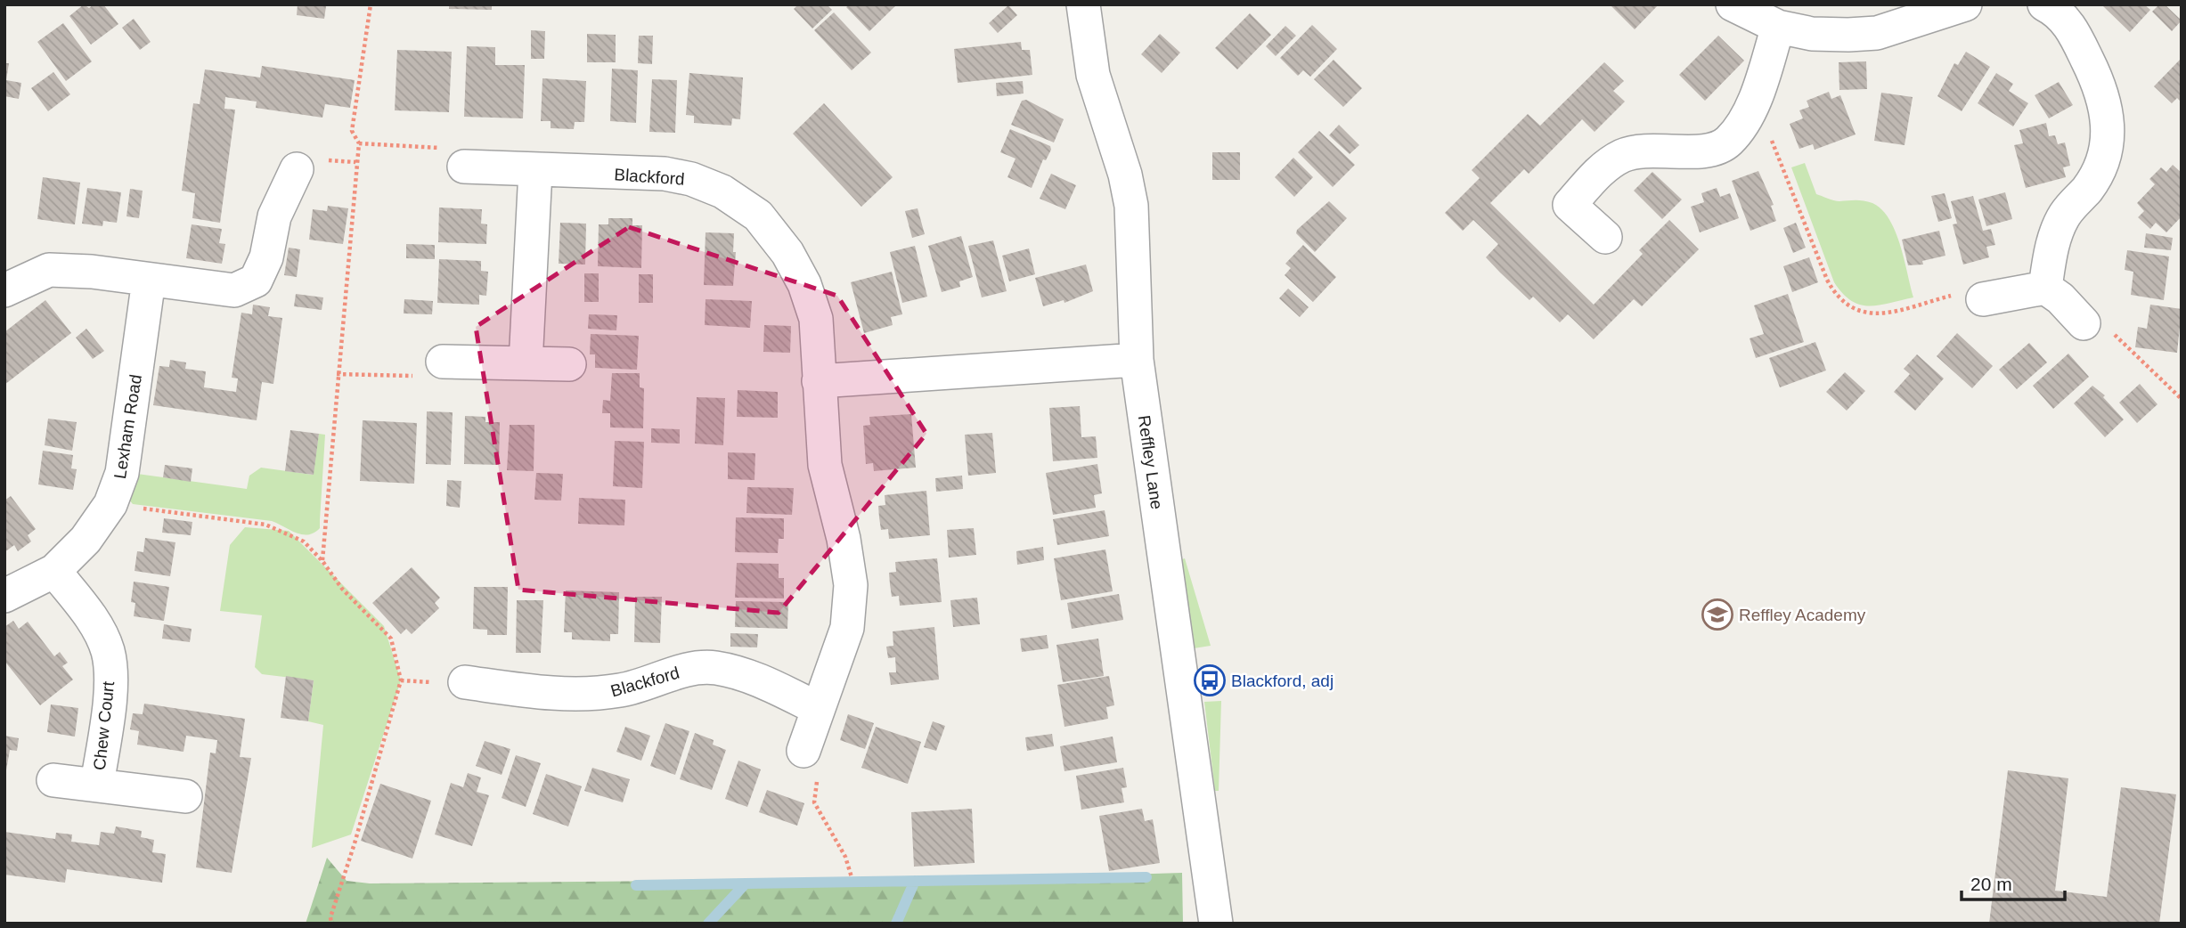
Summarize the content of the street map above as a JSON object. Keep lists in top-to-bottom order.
{
  "streets": {
    "street": [
      "Blackford",
      "Lexham Road",
      "Reffley Lane",
      "Chew Court"
    ]
  },
  "crossings": [
    ["Lexham Road", "Chew Court"]
  ],
  "places": {
    "school or university": ["Reffley Academy"],
    "bus stop": ["Blackford, adj"]
  },
  "scale_bar": "20 m"
}
